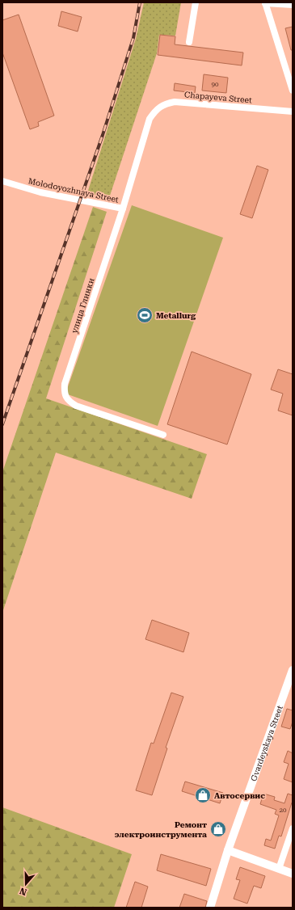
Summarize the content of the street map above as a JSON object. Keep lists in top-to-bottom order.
{
  "streets": {
    "street": [
      "Chapayeva Street",
      "Molodoyozhnaya Street",
      "улица Глинки",
      "Gvardeyskaya Street"
    ]
  },
  "crossings": [
    ["Chapayeva Street", "улица Глинки"],
    ["Molodoyozhnaya Street", "улица Глинки"]
  ],
  "places": {
    "sports": ["Metallurg"],
    "shop": ["Автосервис", "Ремонт электроинструмента"]
  },
  "house_numbers": ["90", "20"],
  "north": "bottom"
}
